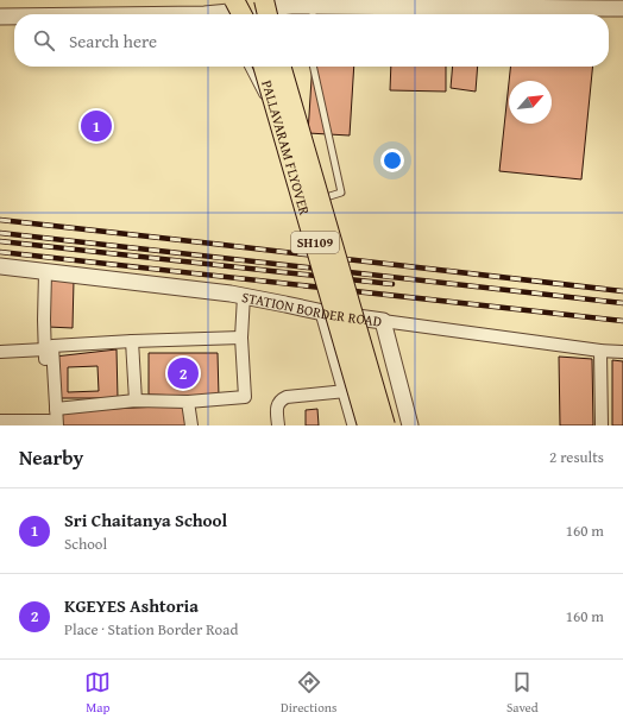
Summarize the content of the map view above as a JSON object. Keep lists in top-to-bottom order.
{
  "streets": {
    "main road": ["PALLAVARAM FLYOVER", "SH109"],
    "street": ["STATION BORDER ROAD"]
  },
  "north": "top right",
  "page": {
    "search": "Search here",
    "pins": ["1", "2"],
    "heading": ["Nearby", "2 results"],
    "list": [
      {
        "mark": "1",
        "name": "Sri Chaitanya School",
        "note": "School",
        "value": "160 m"
      },
      {
        "mark": "2",
        "name": "KGEYES Ashtoria",
        "note": "Place · Station Border Road",
        "value": "160 m"
      }
    ],
    "nav": ["Map", "Directions", "Saved"]
  }
}
